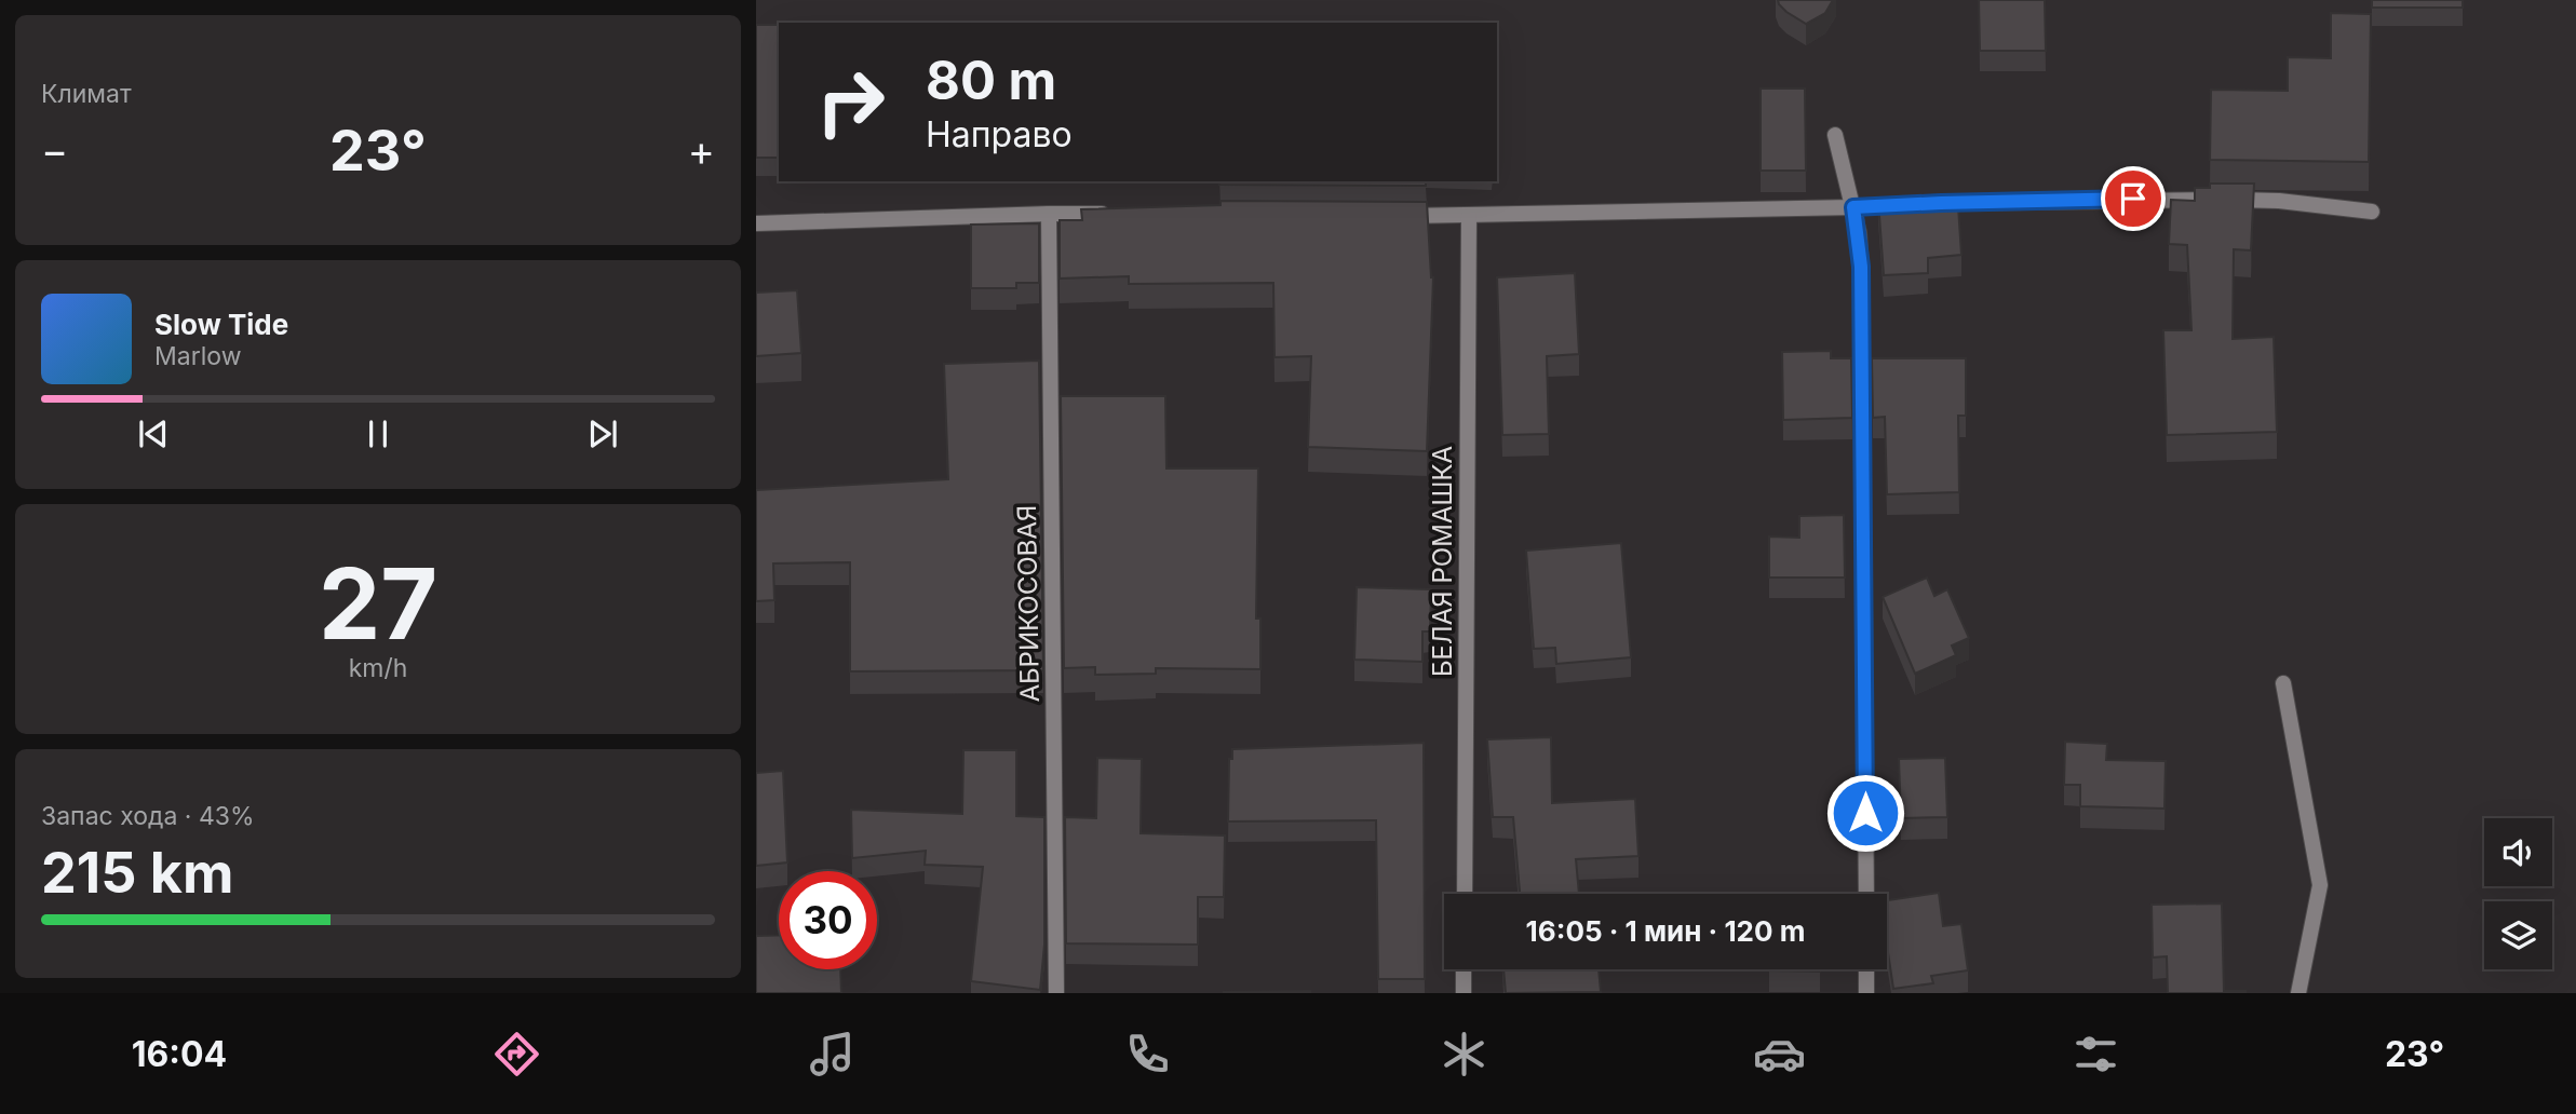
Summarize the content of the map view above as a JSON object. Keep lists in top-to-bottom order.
{
  "streets": {
    "street": ["БЕЛАЯ РОМАШКА", "АБРИКОСОВАЯ"]
  },
  "page": {
    "tile": [
      "Климат",
      ["27", "km/h"],
      ["Запас хода · 43%", "215 km"]
    ],
    "turn": ["80 m", "Направо"],
    "heat": ["−", "23°", "+"],
    "song": ["Slow Tide", "Marlow"],
    "limit": "30",
    "trip": "16:05 · 1 мин · 120 m",
    "tabs": ["16:04", "23°"]
  }
}
